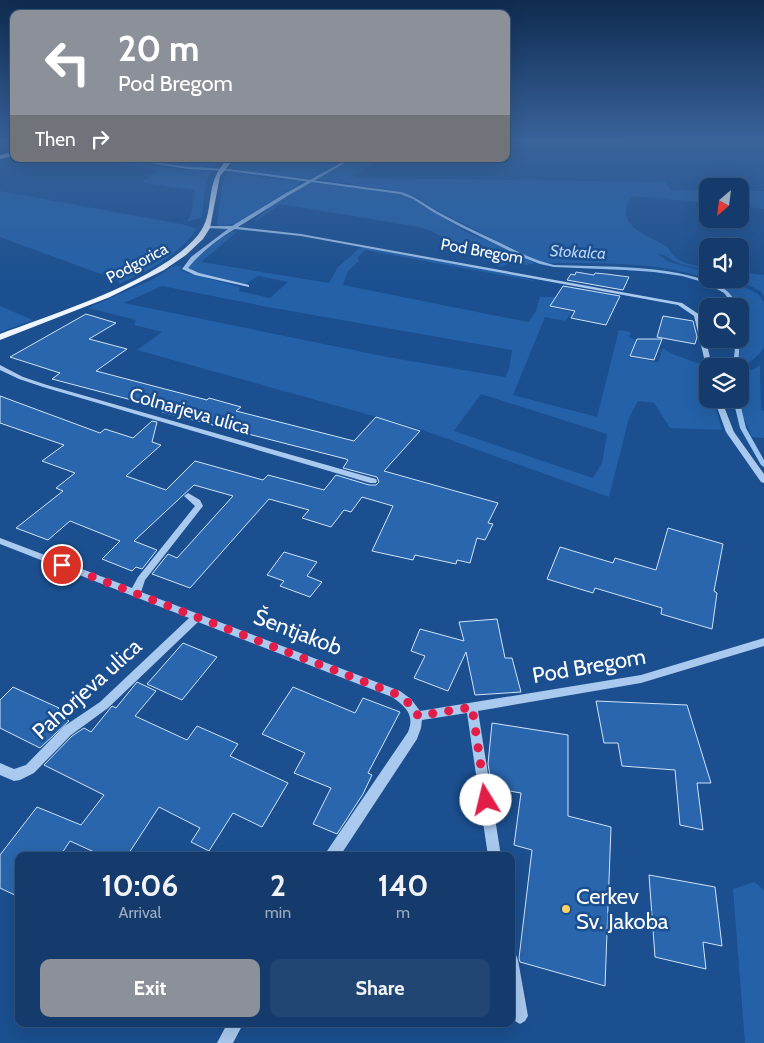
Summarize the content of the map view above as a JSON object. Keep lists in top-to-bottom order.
{
  "streets": {
    "main road": ["Podgorica"],
    "street": [
      "Pod Bregom",
      "Colnarjeva ulica",
      "Šentjakob",
      "Pahorjeva ulica"
    ]
  },
  "crossings": [
    ["Pod Bregom", "Podgorica"],
    ["Pod Bregom", "Šentjakob"],
    ["Šentjakob", "Pahorjeva ulica"]
  ],
  "water": ["Stokalca"],
  "places": ["Cerkev Sv. Jakoba"],
  "north": "bottom left",
  "page": {
    "turn": ["20 m", "Pod Bregom"],
    "then": "Then",
    "eta": [
      "10:06",
      "Arrival",
      "2",
      "min",
      "140",
      "m"
    ],
    "buttons": ["Exit", "Share"]
  }
}
